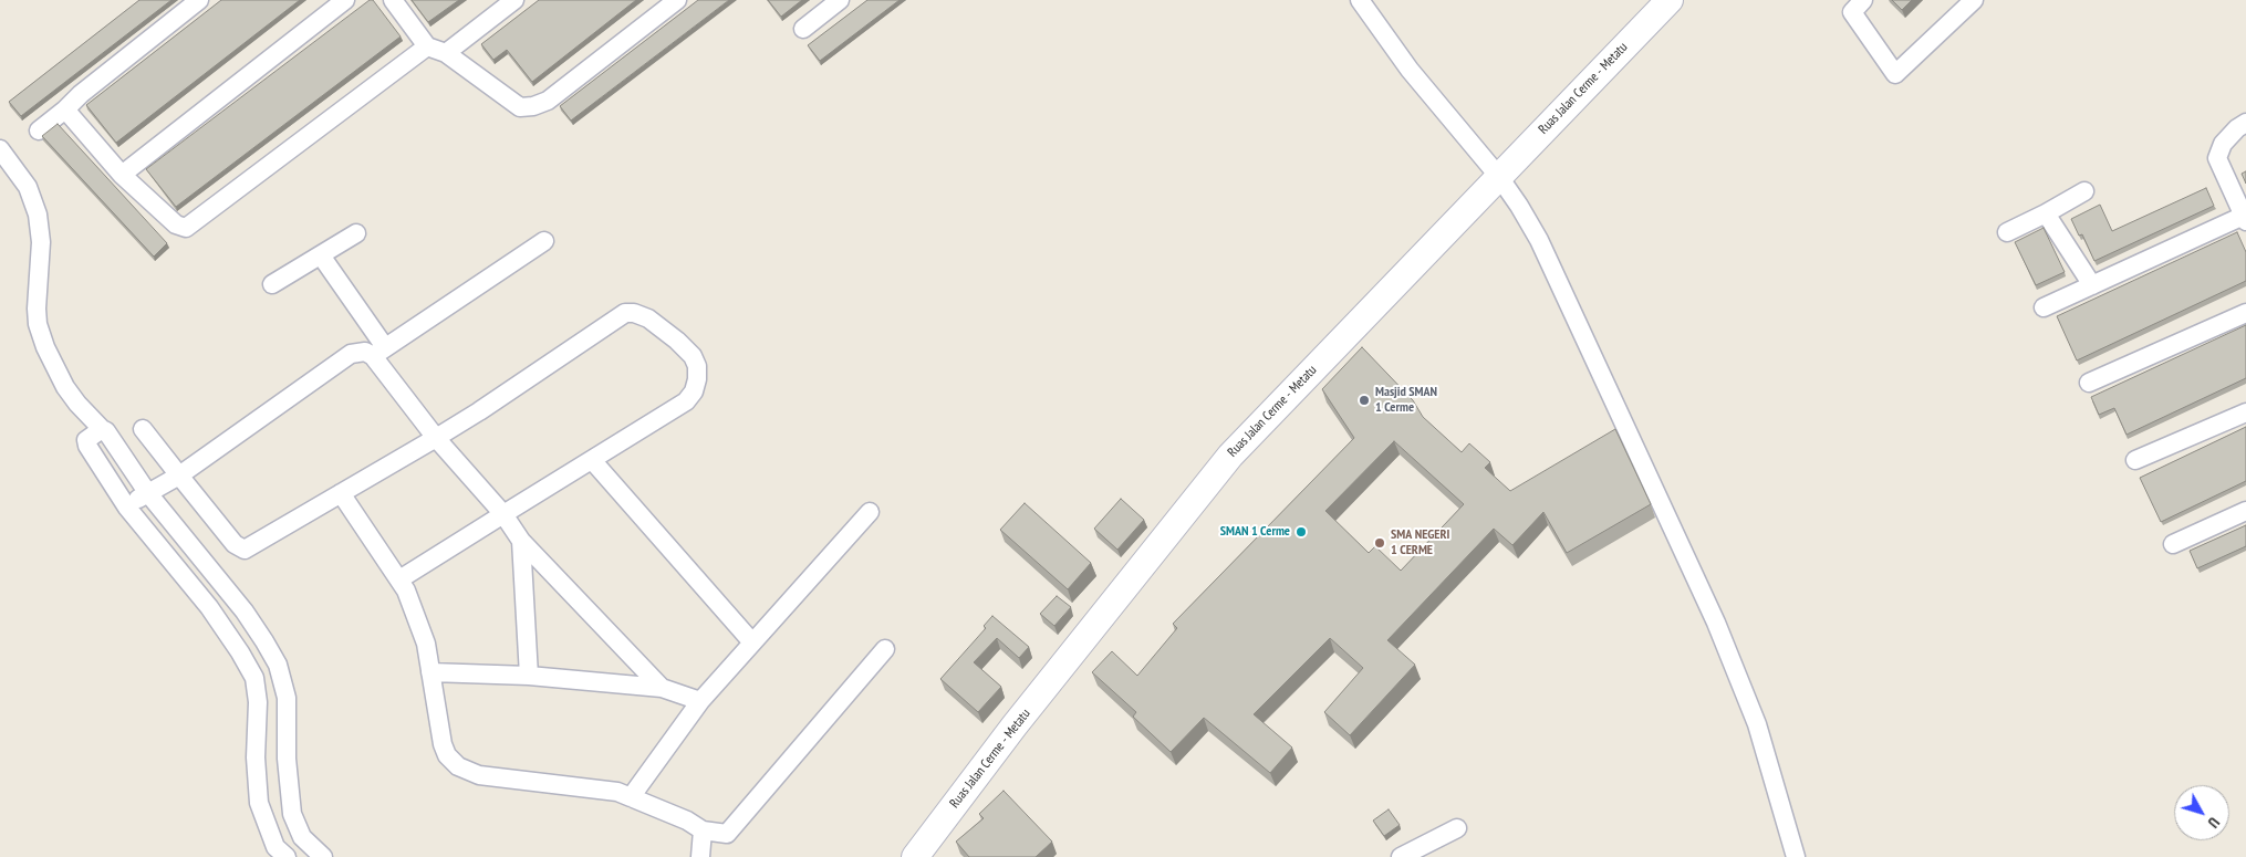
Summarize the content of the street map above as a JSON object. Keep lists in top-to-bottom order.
{
  "streets": {
    "main road": ["Ruas Jalan Cerme - Metatu"]
  },
  "places": ["Masjid SMAN 1 Cerme", "SMAN 1 Cerme", "SMA NEGERI 1 CERME"],
  "north": "bottom right"
}
